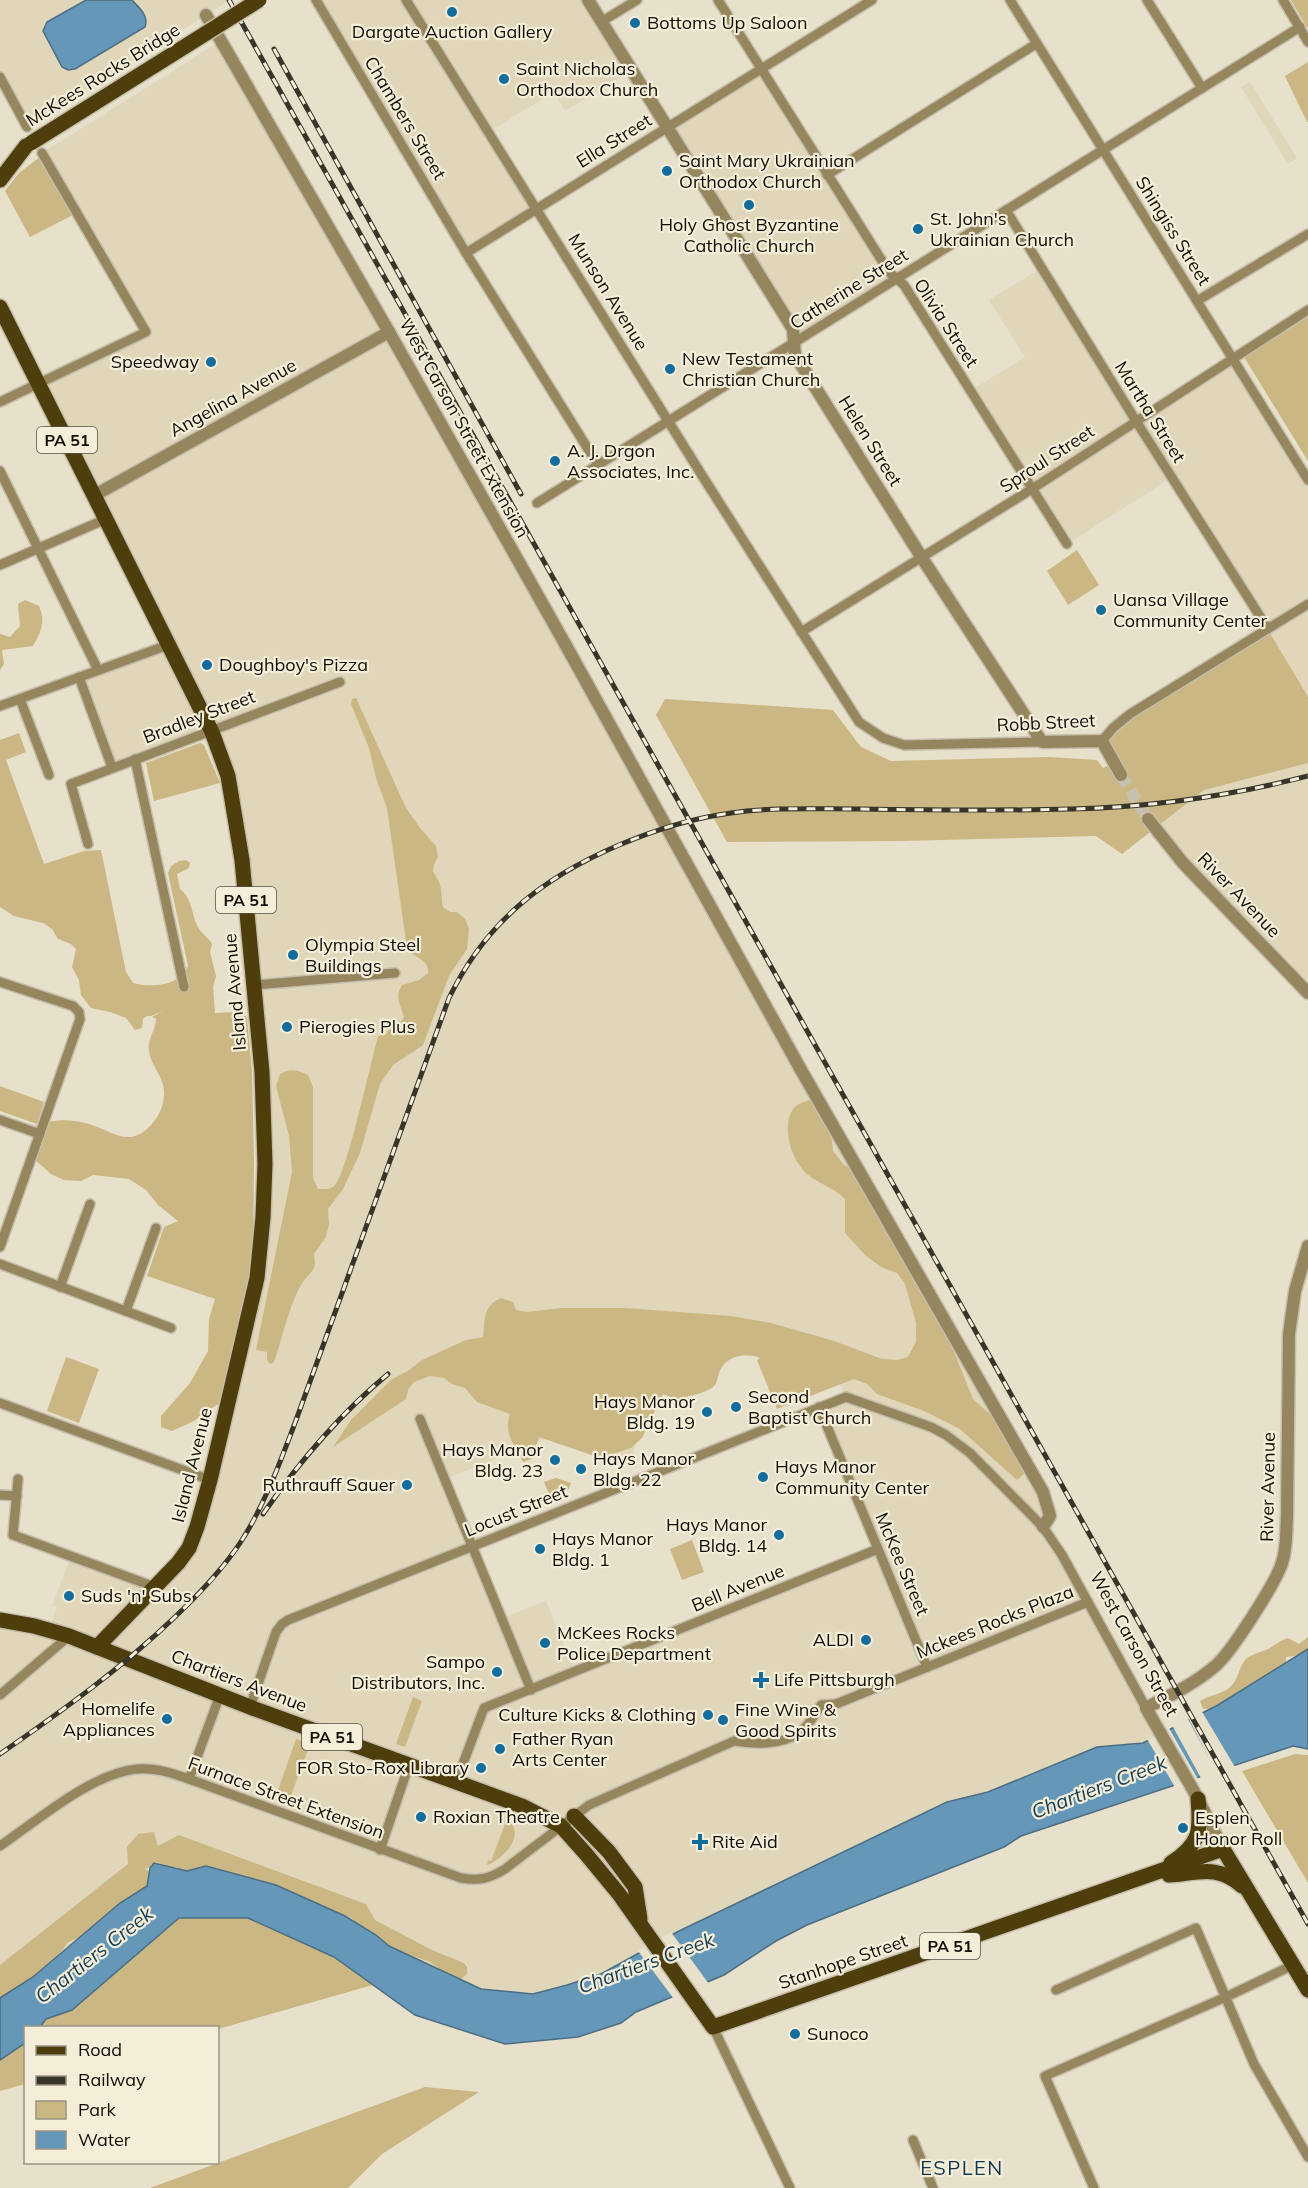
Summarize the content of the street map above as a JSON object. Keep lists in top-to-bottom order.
{
  "streets": {
    "main road": [
      "McKees Rocks Bridge",
      "PA 51",
      "Island Avenue",
      "West Carson Street",
      "Chartiers Avenue",
      "Stanhope Street"
    ],
    "street": [
      "Chambers Street",
      "Ella Street",
      "Shingiss Street",
      "Catherine Street",
      "Munson Avenue",
      "Olivia Street",
      "Angelina Avenue",
      "Martha Street",
      "West Carson Street Extension",
      "Helen Street",
      "Sproul Street",
      "Bradley Street",
      "Robb Street",
      "River Avenue",
      "Locust Street",
      "McKee Street",
      "Bell Avenue",
      "Mckees Rocks Plaza",
      "Furnace Street Extension"
    ]
  },
  "crossings": [
    ["Chambers Street", "Ella Street"],
    ["Chambers Street", "Catherine Street"],
    ["Ella Street", "Munson Avenue"],
    ["Ella Street", "Olivia Street"],
    ["Ella Street", "Helen Street"],
    ["Shingiss Street", "Catherine Street"],
    ["Shingiss Street", "Sproul Street"],
    ["Catherine Street", "Munson Avenue"],
    ["Catherine Street", "Olivia Street"],
    ["Catherine Street", "Martha Street"],
    ["Catherine Street", "Helen Street"],
    ["Munson Avenue", "Sproul Street"],
    ["Munson Avenue", "Robb Street"],
    ["Olivia Street", "Sproul Street"],
    ["Angelina Avenue", "West Carson Street Extension"],
    ["Angelina Avenue", "Island Avenue"],
    ["Martha Street", "Sproul Street"],
    ["Martha Street", "Robb Street"],
    ["West Carson Street Extension", "West Carson Street"],
    ["PA 51", "Mckees Rocks Plaza"],
    ["PA 51", "Chartiers Avenue"],
    ["PA 51", "Furnace Street Extension"],
    ["PA 51", "Stanhope Street"],
    ["Helen Street", "Sproul Street"],
    ["Helen Street", "Robb Street"],
    ["Bradley Street", "Island Avenue"],
    ["River Avenue", "West Carson Street"],
    ["Island Avenue", "Chartiers Avenue"],
    ["Locust Street", "McKee Street"],
    ["Locust Street", "West Carson Street"],
    ["Locust Street", "Chartiers Avenue"],
    ["McKee Street", "Bell Avenue"],
    ["McKee Street", "Mckees Rocks Plaza"],
    ["Bell Avenue", "Chartiers Avenue"],
    ["Mckees Rocks Plaza", "West Carson Street"],
    ["Mckees Rocks Plaza", "Chartiers Avenue"],
    ["Mckees Rocks Plaza", "Furnace Street Extension"],
    ["West Carson Street", "Stanhope Street"],
    ["Chartiers Avenue", "Furnace Street Extension"]
  ],
  "districts": ["ESPLEN"],
  "water": ["Chartiers Creek"],
  "places": {
    "other": [
      "Dargate Auction Gallery",
      "Bottoms Up Saloon",
      "Saint Nicholas Orthodox Church",
      "Saint Mary Ukrainian Orthodox Church",
      "Holy Ghost Byzantine Catholic Church",
      "St. John's Ukrainian Church",
      "Speedway",
      "New Testament Christian Church",
      "A. J. Drgon Associates, Inc.",
      "Uansa Village Community Center",
      "Doughboy's Pizza",
      "Olympia Steel Buildings",
      "Pierogies Plus",
      "Second Baptist Church",
      "Hays Manor Bldg. 19",
      "Hays Manor Bldg. 23",
      "Hays Manor Bldg. 22",
      "Hays Manor Community Center",
      "Ruthrauff Sauer",
      "Hays Manor Bldg. 14",
      "Hays Manor Bldg. 1",
      "Suds 'n' Subs",
      "ALDI",
      "McKees Rocks Police Department",
      "Sampo Distributors, Inc.",
      "Culture Kicks & Clothing",
      "Homelife Appliances",
      "Fine Wine & Good Spirits",
      "Father Ryan Arts Center",
      "FOR Sto-Rox Library",
      "Roxian Theatre",
      "Esplen Honor Roll",
      "Sunoco"
    ],
    "health": ["Life Pittsburgh", "Rite Aid"]
  },
  "legend": [
    "Road",
    "Railway",
    "Park",
    "Water"
  ]
}
